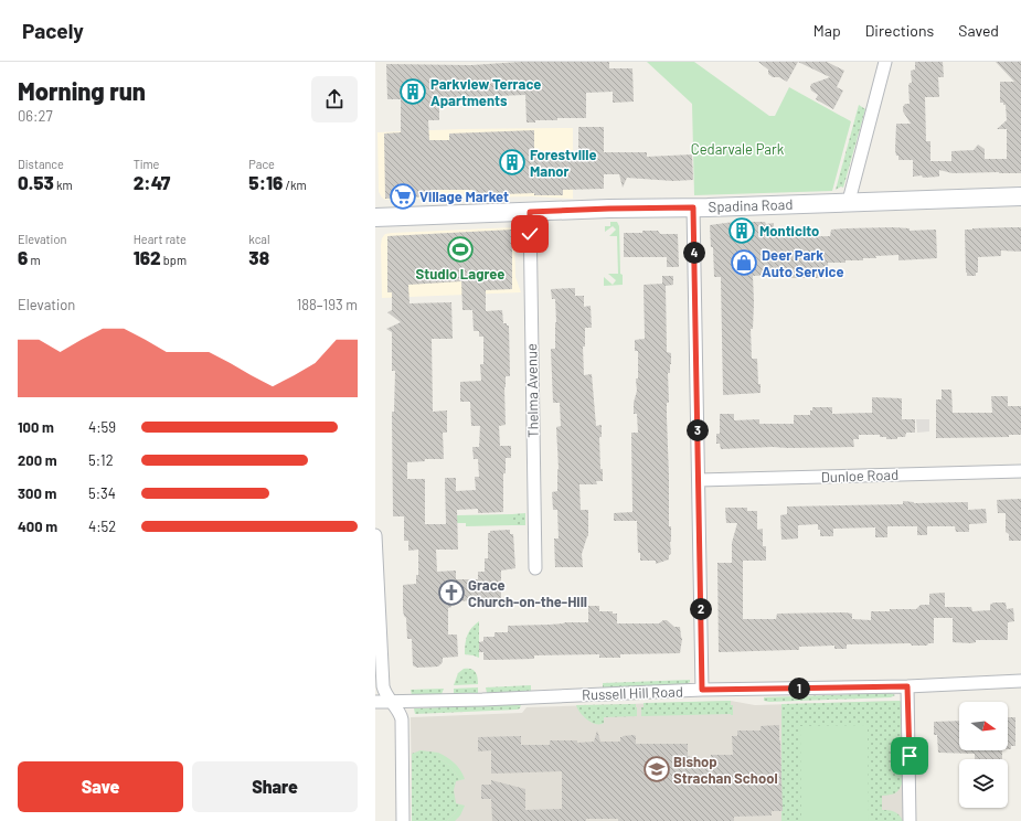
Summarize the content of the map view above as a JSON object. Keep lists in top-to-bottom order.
{
  "streets": {
    "street": [
      "Spadina Road",
      "Thelma Avenue",
      "Dunloe Road",
      "Russell Hill Road"
    ]
  },
  "crossings": [
    ["Spadina Road", "Thelma Avenue"]
  ],
  "parks": ["Cedarvale Park"],
  "places": {
    "building": ["Parkview Terrace Apartments", "Forestville Manor", "Monticito"],
    "supermarket": ["Village Market"],
    "sports": ["Studio Lagree"],
    "shop": ["Deer Park Auto Service"],
    "church": ["Grace Church-on-the-Hill"],
    "school or university": ["Bishop Strachan School"]
  },
  "north": "right",
  "page": {
    "header": "Pacely",
    "nav": ["Map", "Directions", "Saved"],
    "heading": ["Morning run", "06:27"],
    "stats": [
      ["Distance", "0.53 km"],
      ["Time", "2:47"],
      ["Pace", "5:16 /km"],
      ["Elevation", "6 m"],
      ["Heart rate", "162 bpm"],
      ["kcal", "38"]
    ],
    "pins": [
      "4",
      "3",
      "2",
      "1"
    ],
    "chart": ["Elevation", "188–193 m"],
    "list": [
      {
        "name": "100 m",
        "note": "4:59"
      },
      {
        "name": "200 m",
        "note": "5:12"
      },
      {
        "name": "300 m",
        "note": "5:34"
      },
      {
        "name": "400 m",
        "note": "4:52"
      }
    ],
    "buttons": ["Save", "Share"]
  }
}
